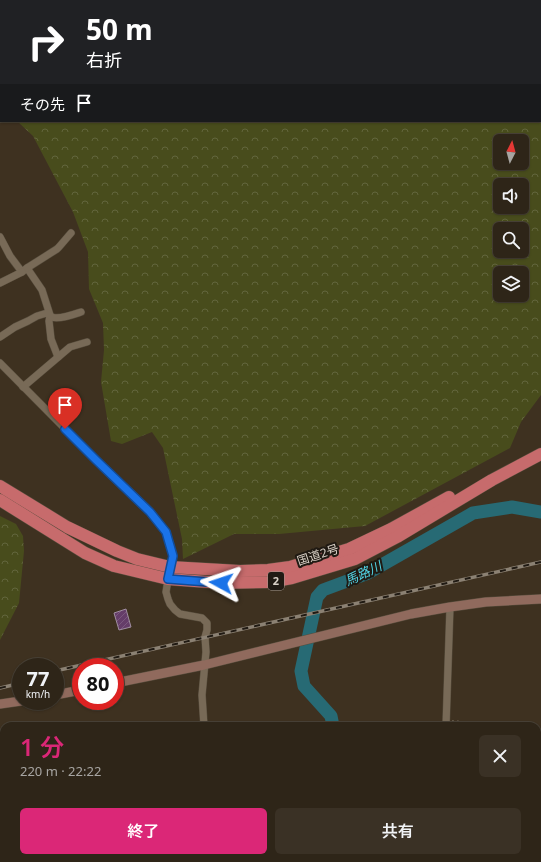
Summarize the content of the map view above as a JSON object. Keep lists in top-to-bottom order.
{
  "streets": {
    "highway": ["国道2号", "2"]
  },
  "crossings": [
    ["国道2号", "2"]
  ],
  "water": ["馬路川"],
  "north": "top",
  "page": {
    "turn": ["50 m", "右折"],
    "then": "その先",
    "speed": "77 km/h",
    "limit": "80",
    "heading": ["1 分", "220 m · 22:22"],
    "buttons": ["終了", "共有"]
  }
}
